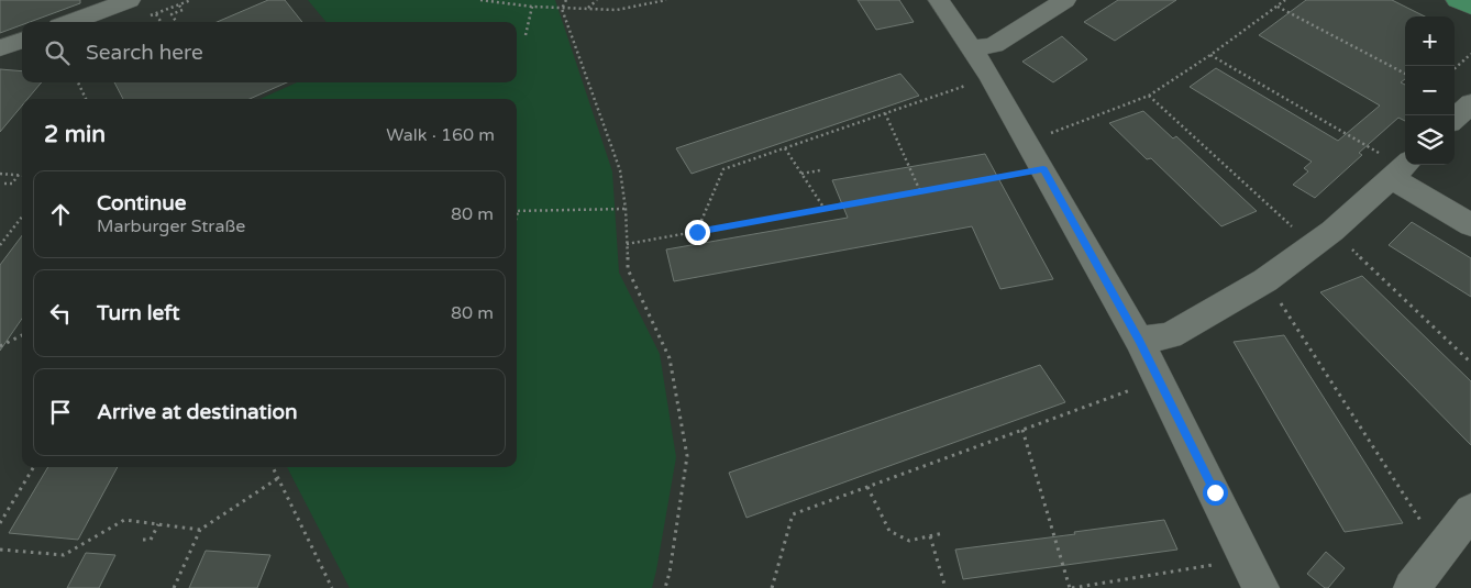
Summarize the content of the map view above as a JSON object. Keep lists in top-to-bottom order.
{
  "page": {
    "map_buttons": ["+", "−"],
    "search": "Search here",
    "heading": ["2 min", "Walk · 160 m"],
    "list": [
      ["Continue", "Marburger Straße", "80 m"],
      ["Turn left", "80 m"],
      "Arrive at destination"
    ]
  }
}
